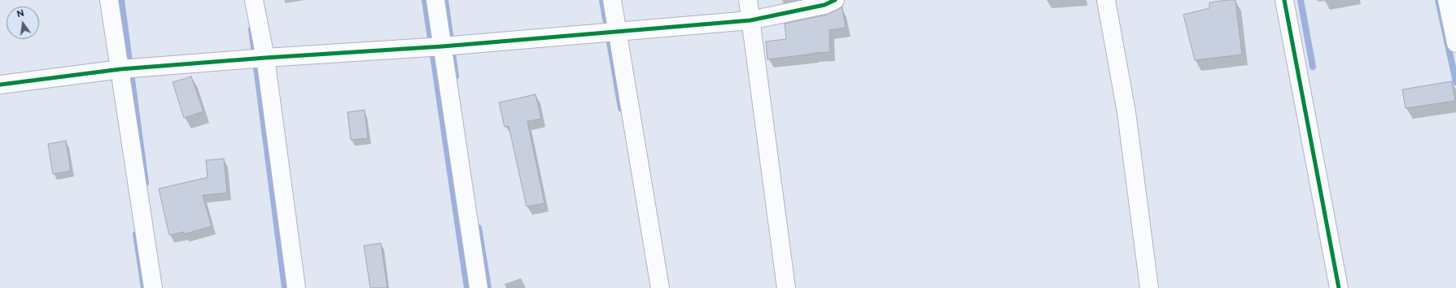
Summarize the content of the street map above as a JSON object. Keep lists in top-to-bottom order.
{
  "north": "top"
}
